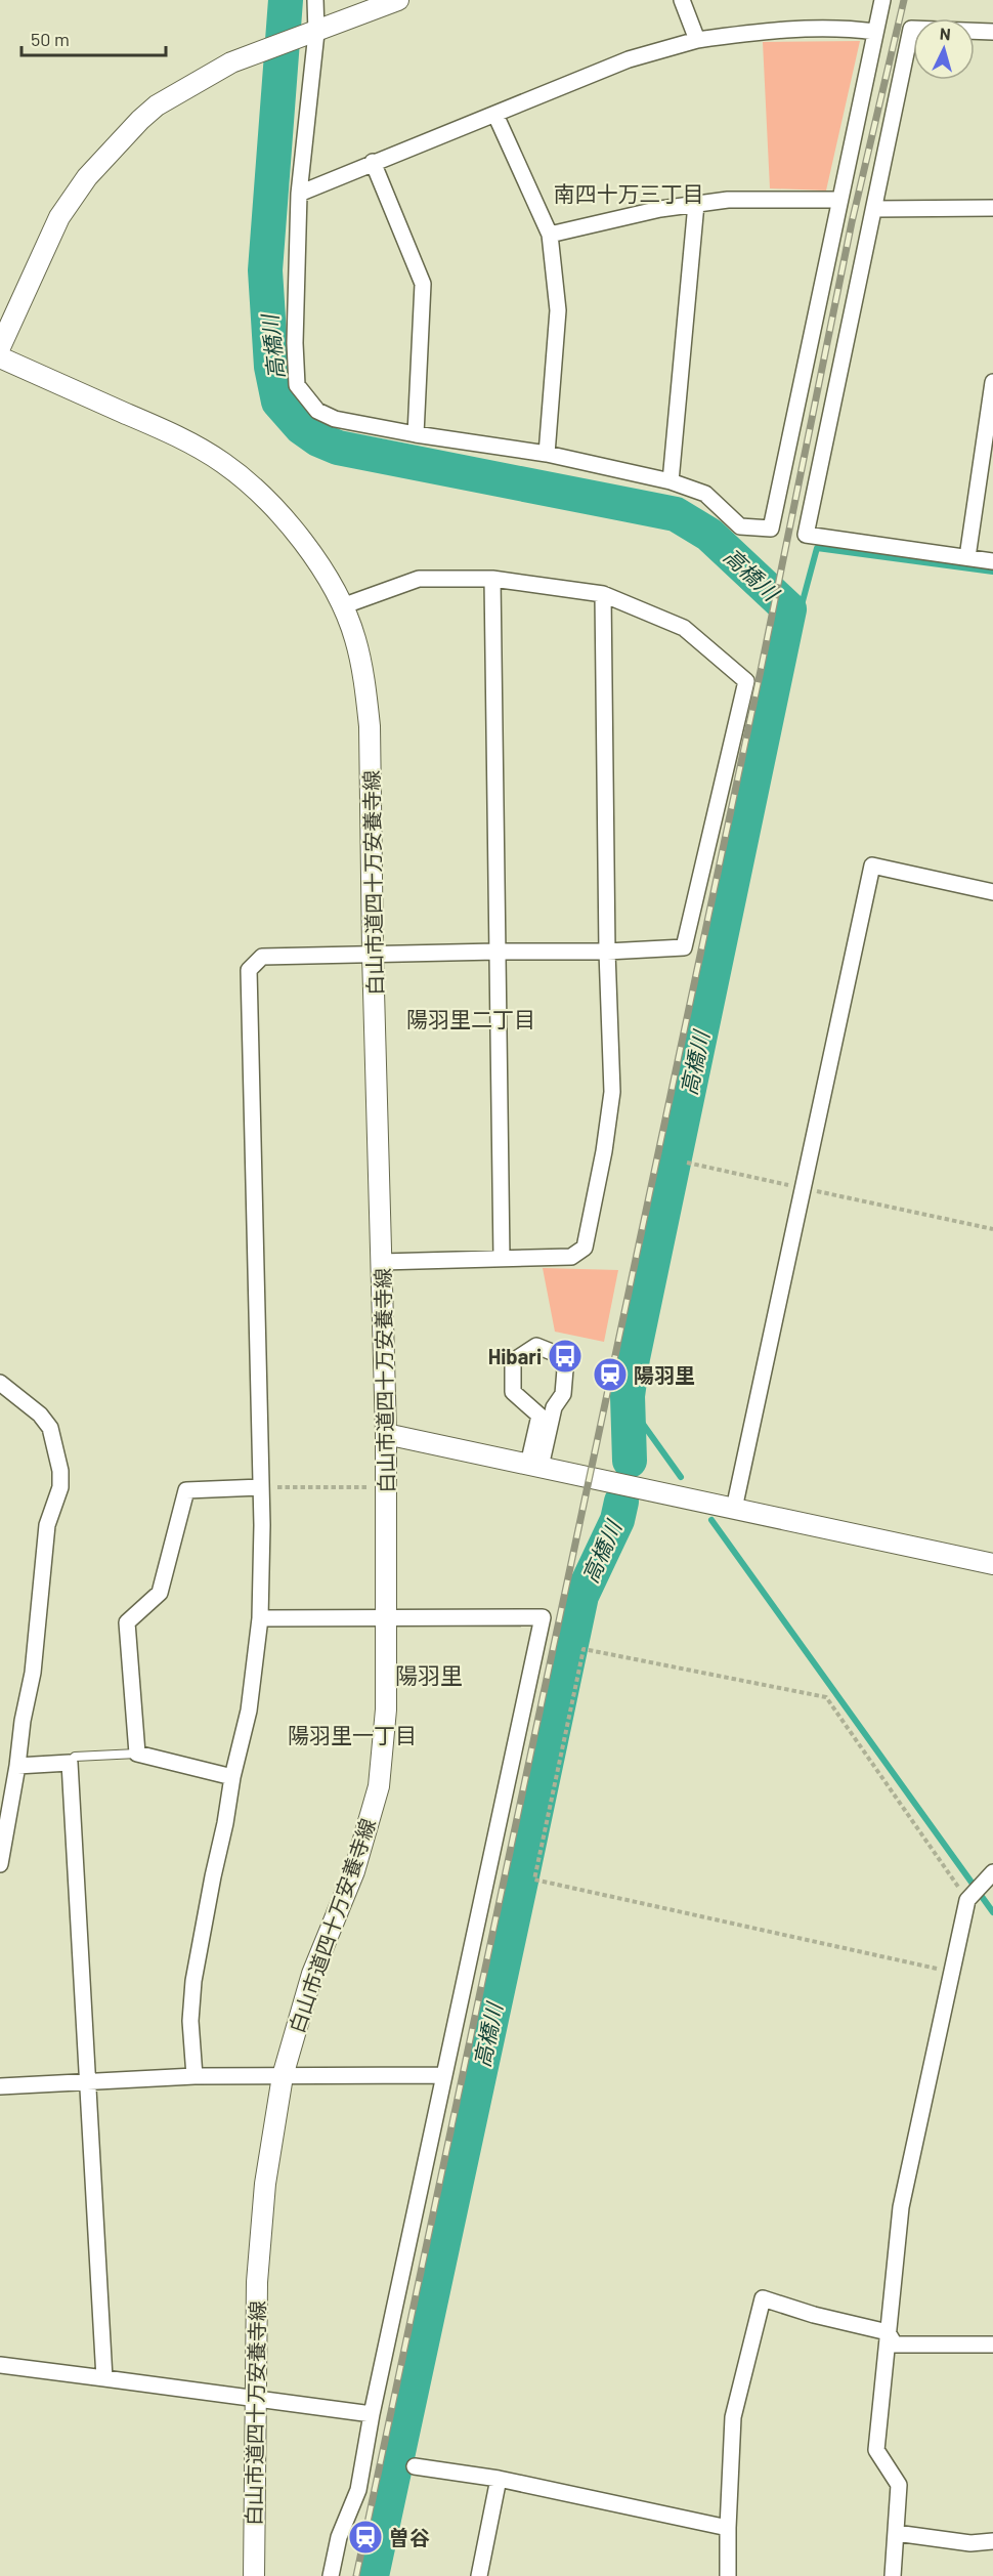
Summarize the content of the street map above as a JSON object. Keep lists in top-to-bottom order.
{
  "streets": {
    "street": ["白山市道四十万安養寺線"]
  },
  "districts": [
    "南四十万三丁目",
    "陽羽里二丁目",
    "陽羽里",
    "陽羽里一丁目"
  ],
  "water": ["高橋川"],
  "places": {
    "bus stop": ["Hibari"],
    "station": ["陽羽里", "曽谷"]
  },
  "scale_bar": "50 m",
  "north": "top"
}
